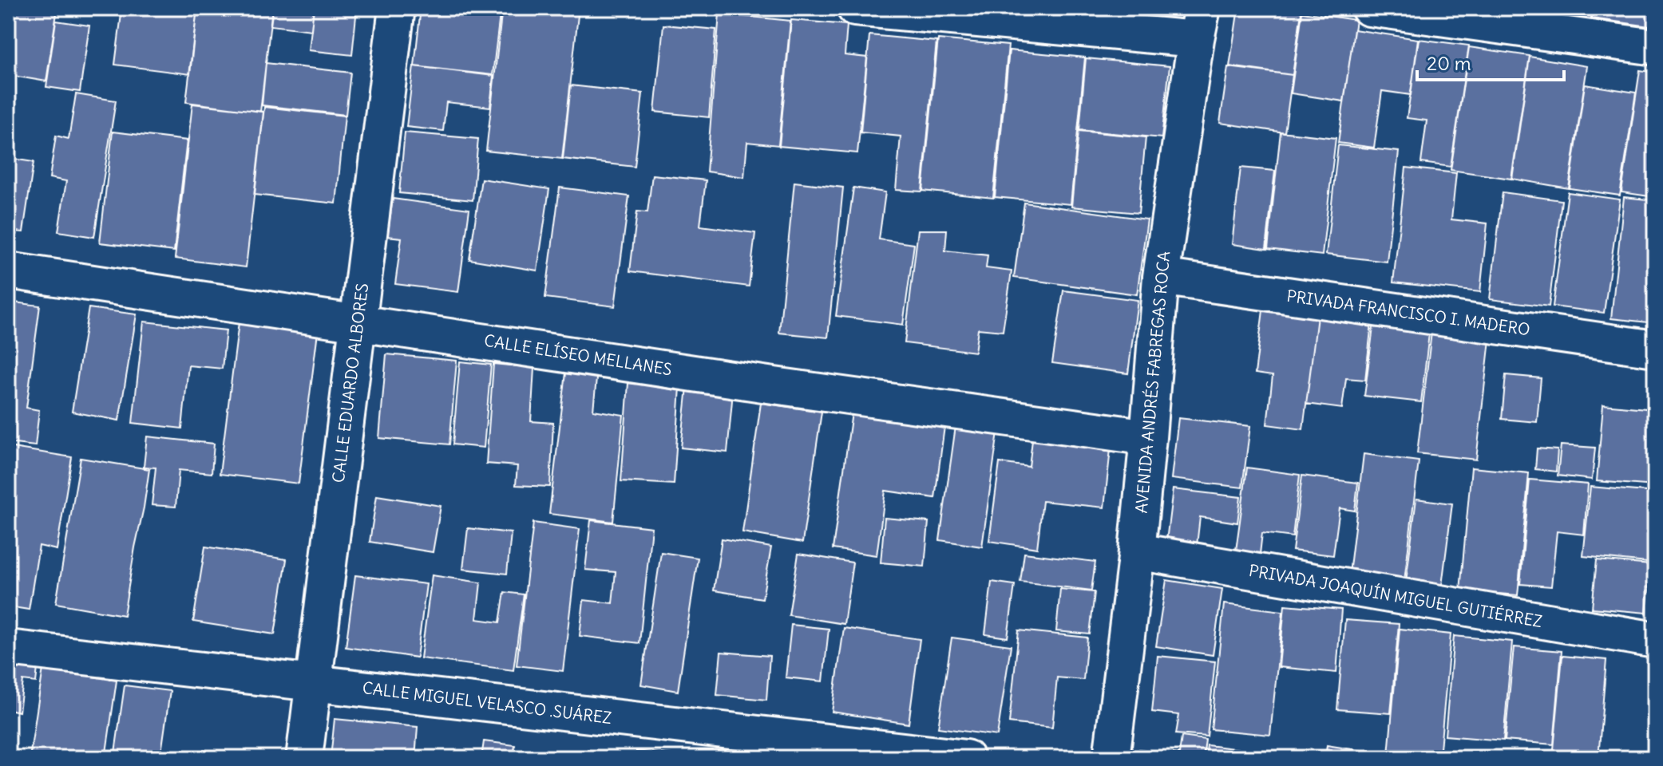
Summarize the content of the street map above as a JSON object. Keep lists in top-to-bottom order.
{
  "streets": {
    "street": [
      "PRIVADA FRANCISCO I. MADERO",
      "CALLE ELÍSEO MELLANES",
      "AVENIDA ANDRÉS FABREGAS ROCA",
      "CALLE EDUARDO ALBORES",
      "PRIVADA JOAQUÍN MIGUEL GUTIÉRREZ",
      "CALLE MIGUEL VELASCO .SUÁREZ"
    ]
  },
  "crossings": [
    ["PRIVADA FRANCISCO I. MADERO", "AVENIDA ANDRÉS FABREGAS ROCA"],
    ["CALLE ELÍSEO MELLANES", "AVENIDA ANDRÉS FABREGAS ROCA"],
    ["CALLE ELÍSEO MELLANES", "CALLE EDUARDO ALBORES"],
    ["AVENIDA ANDRÉS FABREGAS ROCA", "PRIVADA JOAQUÍN MIGUEL GUTIÉRREZ"],
    ["CALLE EDUARDO ALBORES", "CALLE MIGUEL VELASCO .SUÁREZ"]
  ],
  "scale_bar": "20 m"
}
